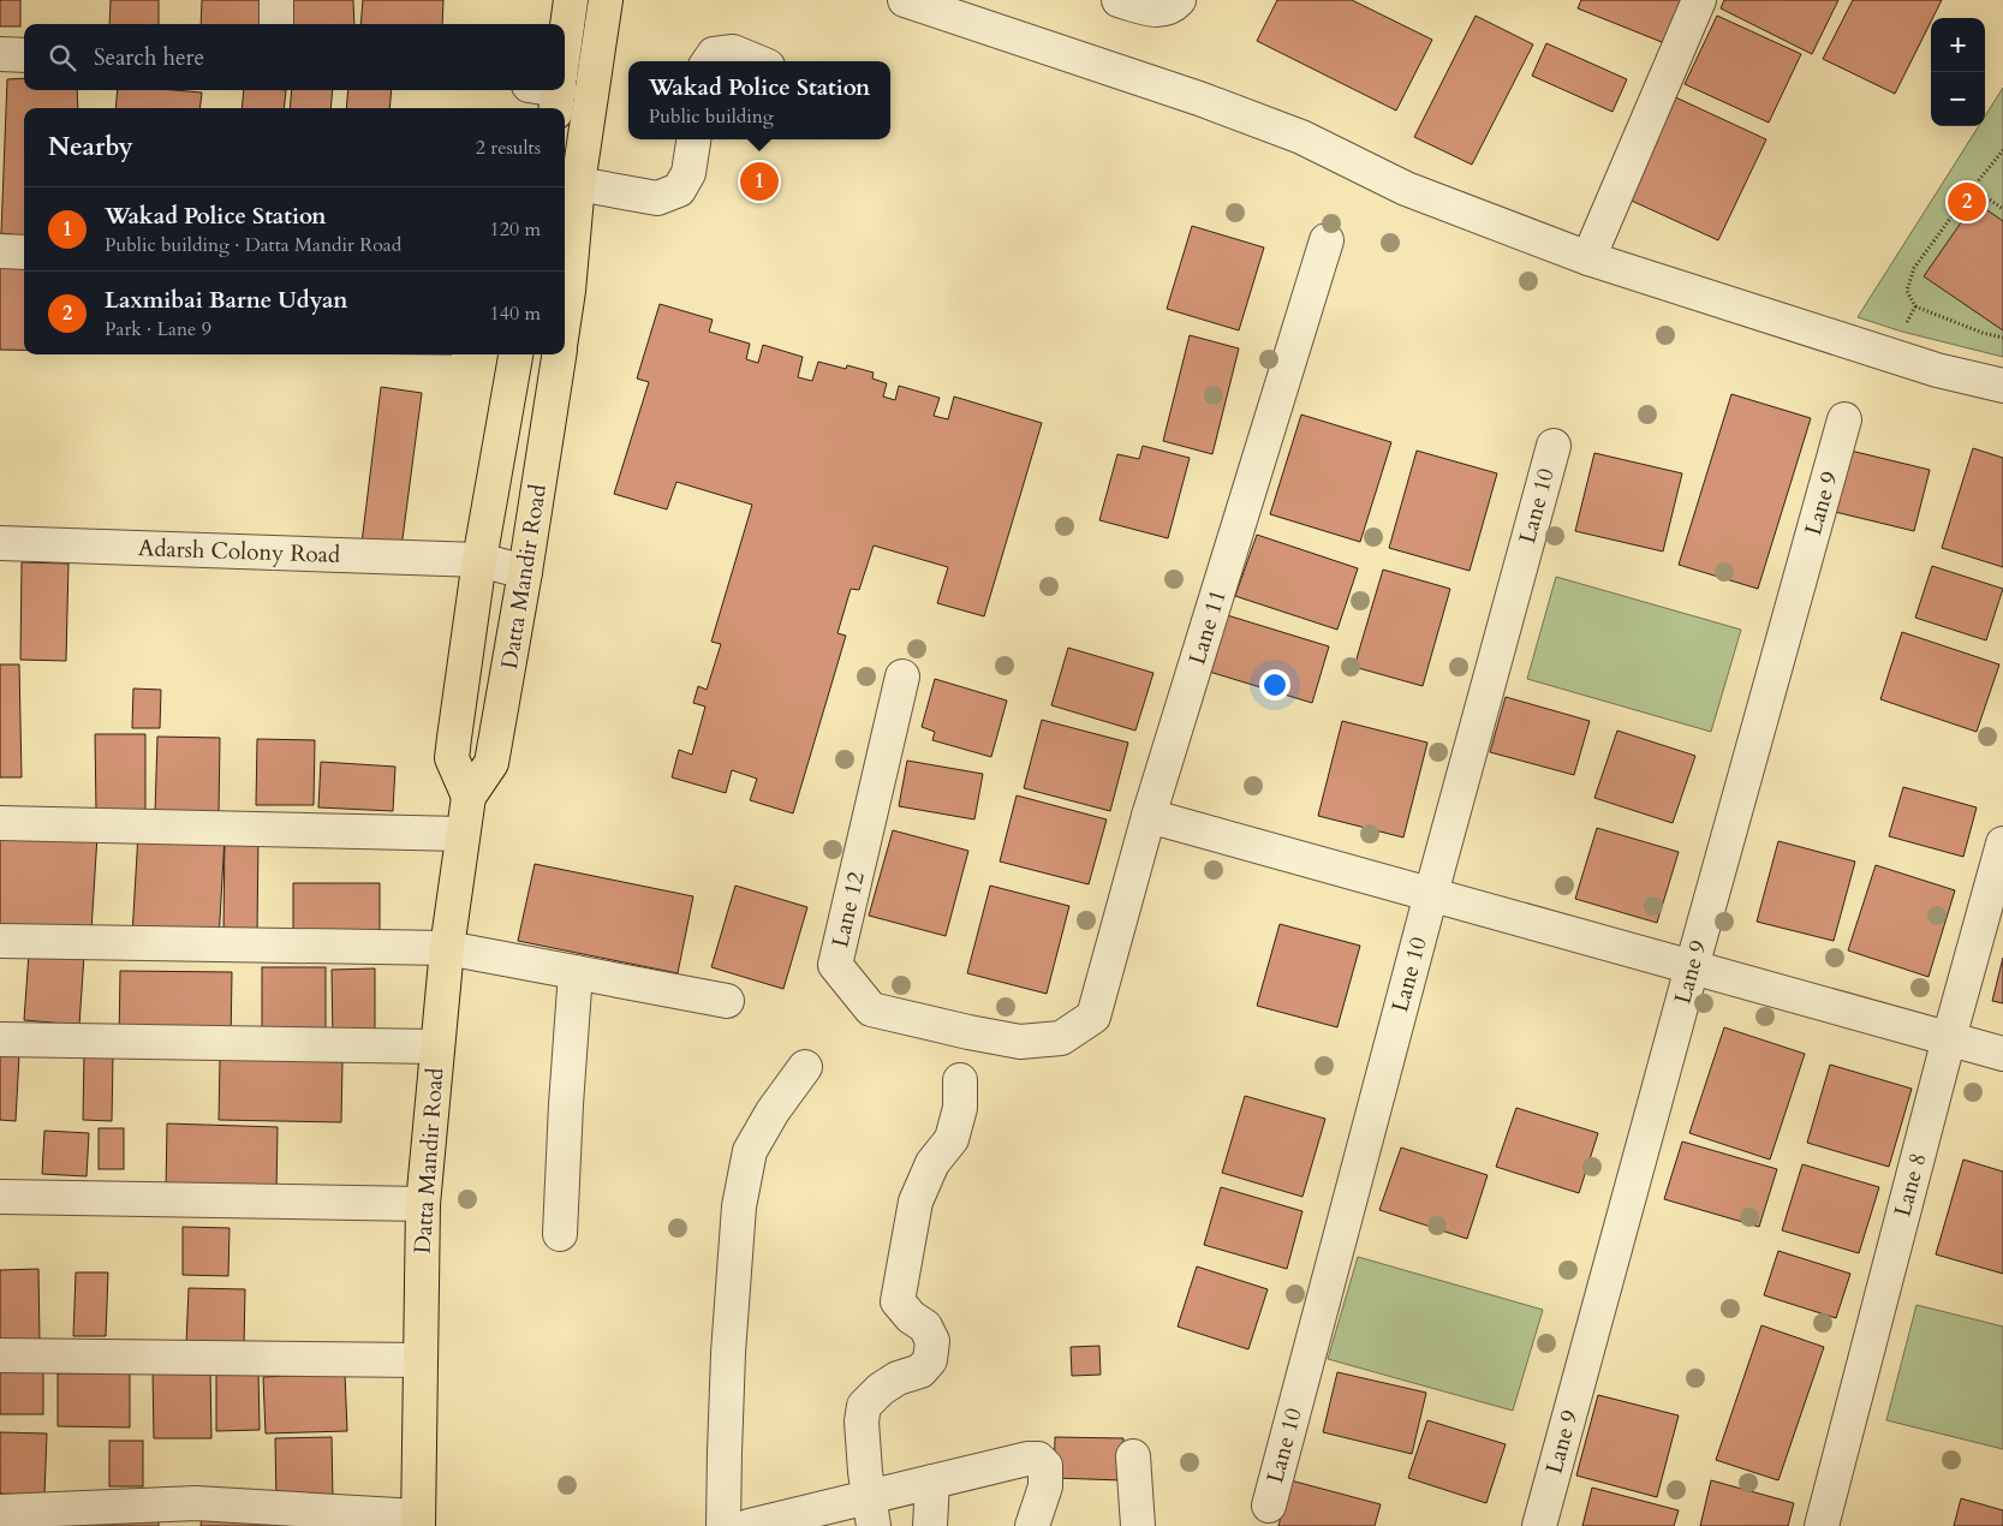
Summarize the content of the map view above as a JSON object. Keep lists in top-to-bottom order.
{
  "streets": {
    "main road": ["Datta Mandir Road"],
    "street": [
      "Lane 9",
      "Lane 10",
      "Adarsh Colony Road",
      "Lane 11",
      "Lane 12",
      "Lane 8"
    ]
  },
  "crossings": [
    ["Adarsh Colony Road", "Datta Mandir Road"],
    ["Lane 11", "Lane 12"]
  ],
  "page": {
    "map_buttons": ["+", "−"],
    "search": "Search here",
    "popup": ["Wakad Police Station", "Public building"],
    "heading": ["Nearby", "2 results"],
    "pins": ["1", "2"],
    "list": [
      {
        "mark": "1",
        "name": "Wakad Police Station",
        "note": "Public building · Datta Mandir Road",
        "value": "120 m"
      },
      {
        "mark": "2",
        "name": "Laxmibai Barne Udyan",
        "note": "Park · Lane 9",
        "value": "140 m"
      }
    ]
  }
}
